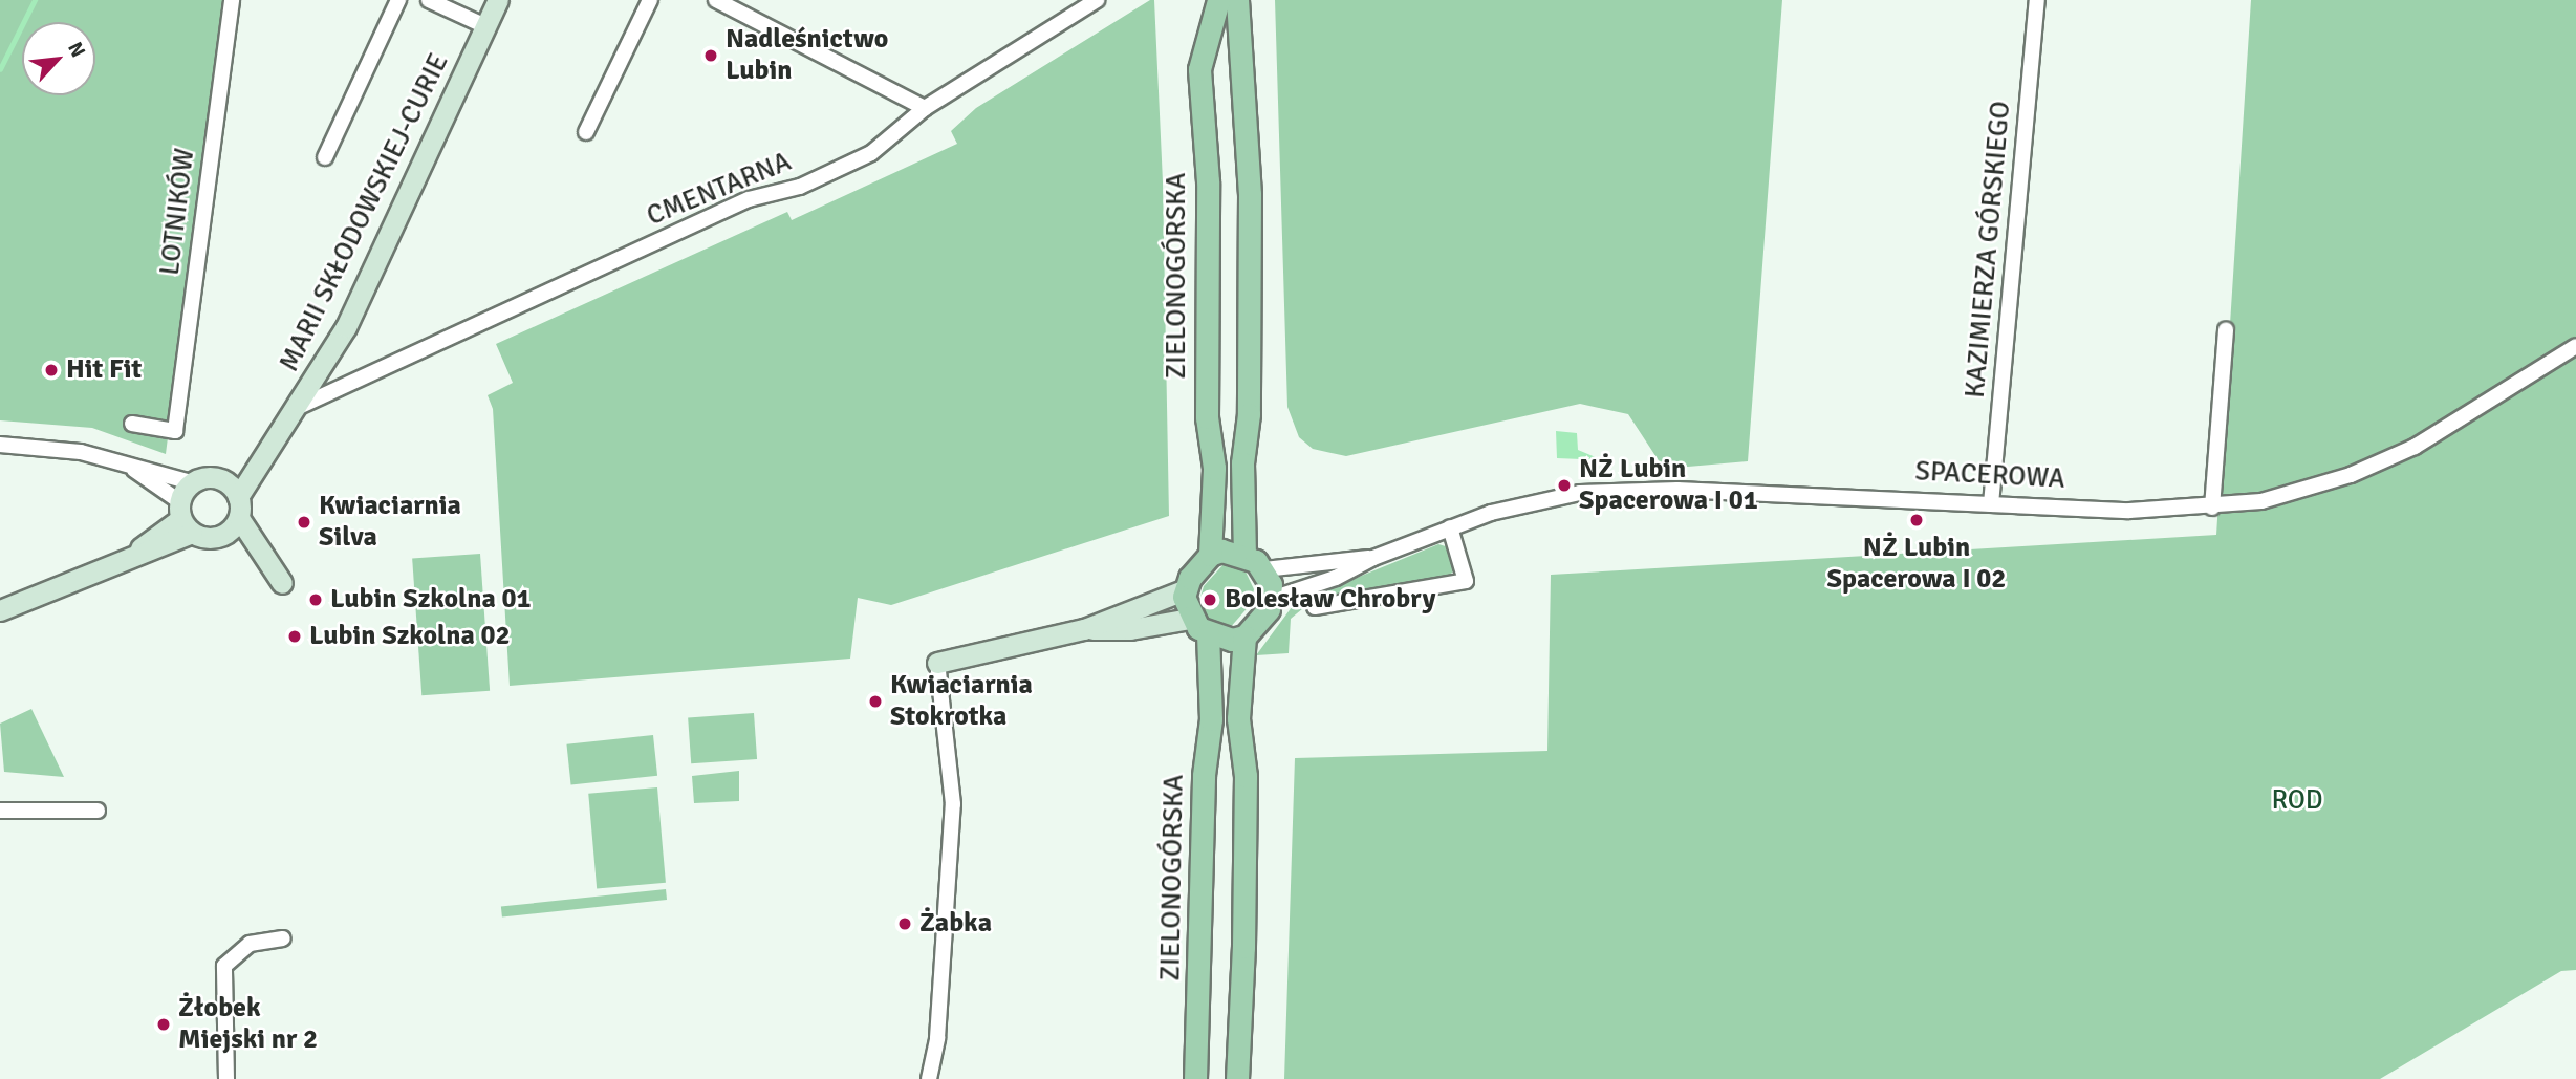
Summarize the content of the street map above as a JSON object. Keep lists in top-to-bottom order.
{
  "streets": {
    "main road": ["ZIELONOGÓRSKA"],
    "street": [
      "CMENTARNA",
      "LOTNIKÓW",
      "MARII SKŁODOWSKIEJ-CURIE",
      "KAZIMIERZA GÓRSKIEGO",
      "SPACEROWA"
    ]
  },
  "crossings": [
    ["CMENTARNA", "MARII SKŁODOWSKIEJ-CURIE"],
    ["KAZIMIERZA GÓRSKIEGO", "SPACEROWA"],
    ["ZIELONOGÓRSKA", "SPACEROWA"]
  ],
  "parks": ["ROD"],
  "places": [
    "Nadleśnictwo Lubin",
    "Hit Fit",
    "NŻ Lubin Spacerowa I 01",
    "NŻ Lubin Spacerowa I 02",
    "Kwiaciarnia Silva",
    "Lubin Szkolna 01",
    "Bolesław Chrobry",
    "Lubin Szkolna 02",
    "Kwiaciarnia Stokrotka",
    "Żabka",
    "Żłobek Miejski nr 2"
  ],
  "north": "top right"
}
